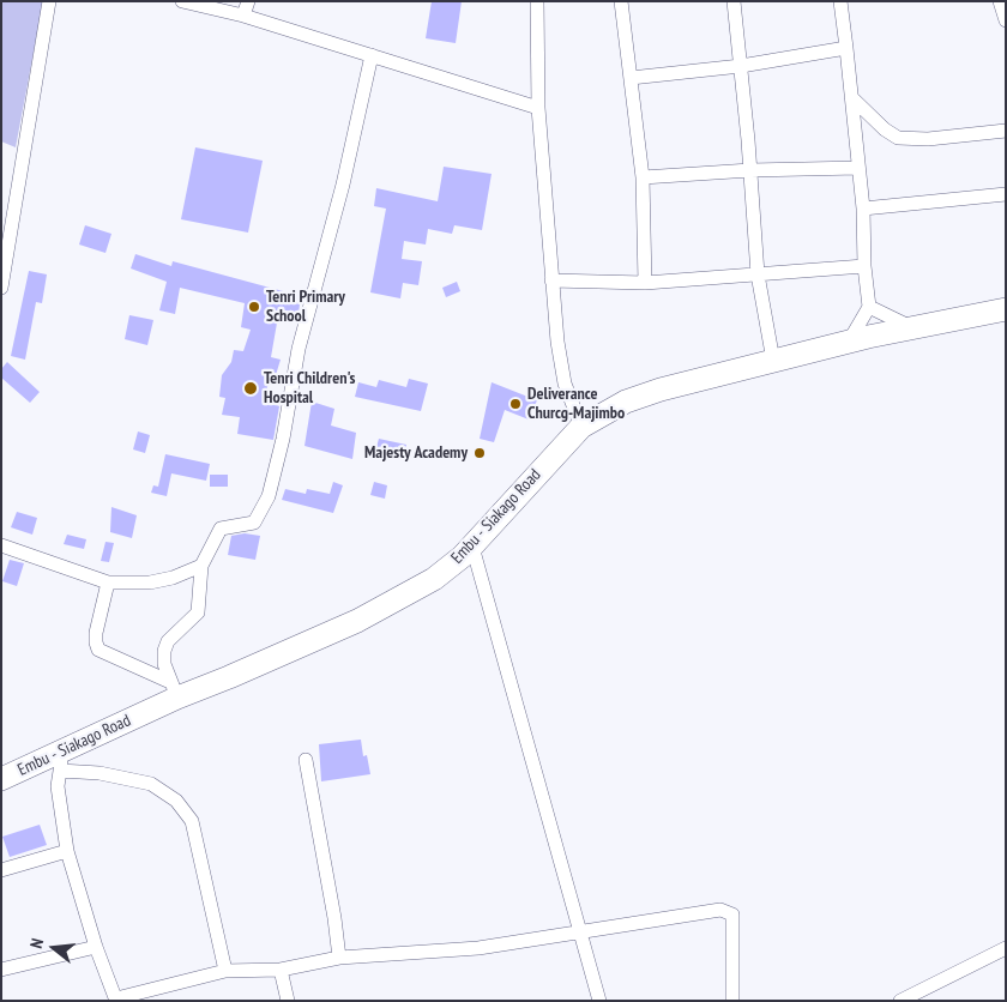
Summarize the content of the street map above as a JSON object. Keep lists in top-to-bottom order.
{
  "streets": {
    "highway": ["Embu - Siakago Road"]
  },
  "places": [
    "Tenri Primary School",
    "Tenri Children's Hospital",
    "Deliverance Churcg-Majimbo",
    "Majesty Academy"
  ],
  "north": "left"
}
